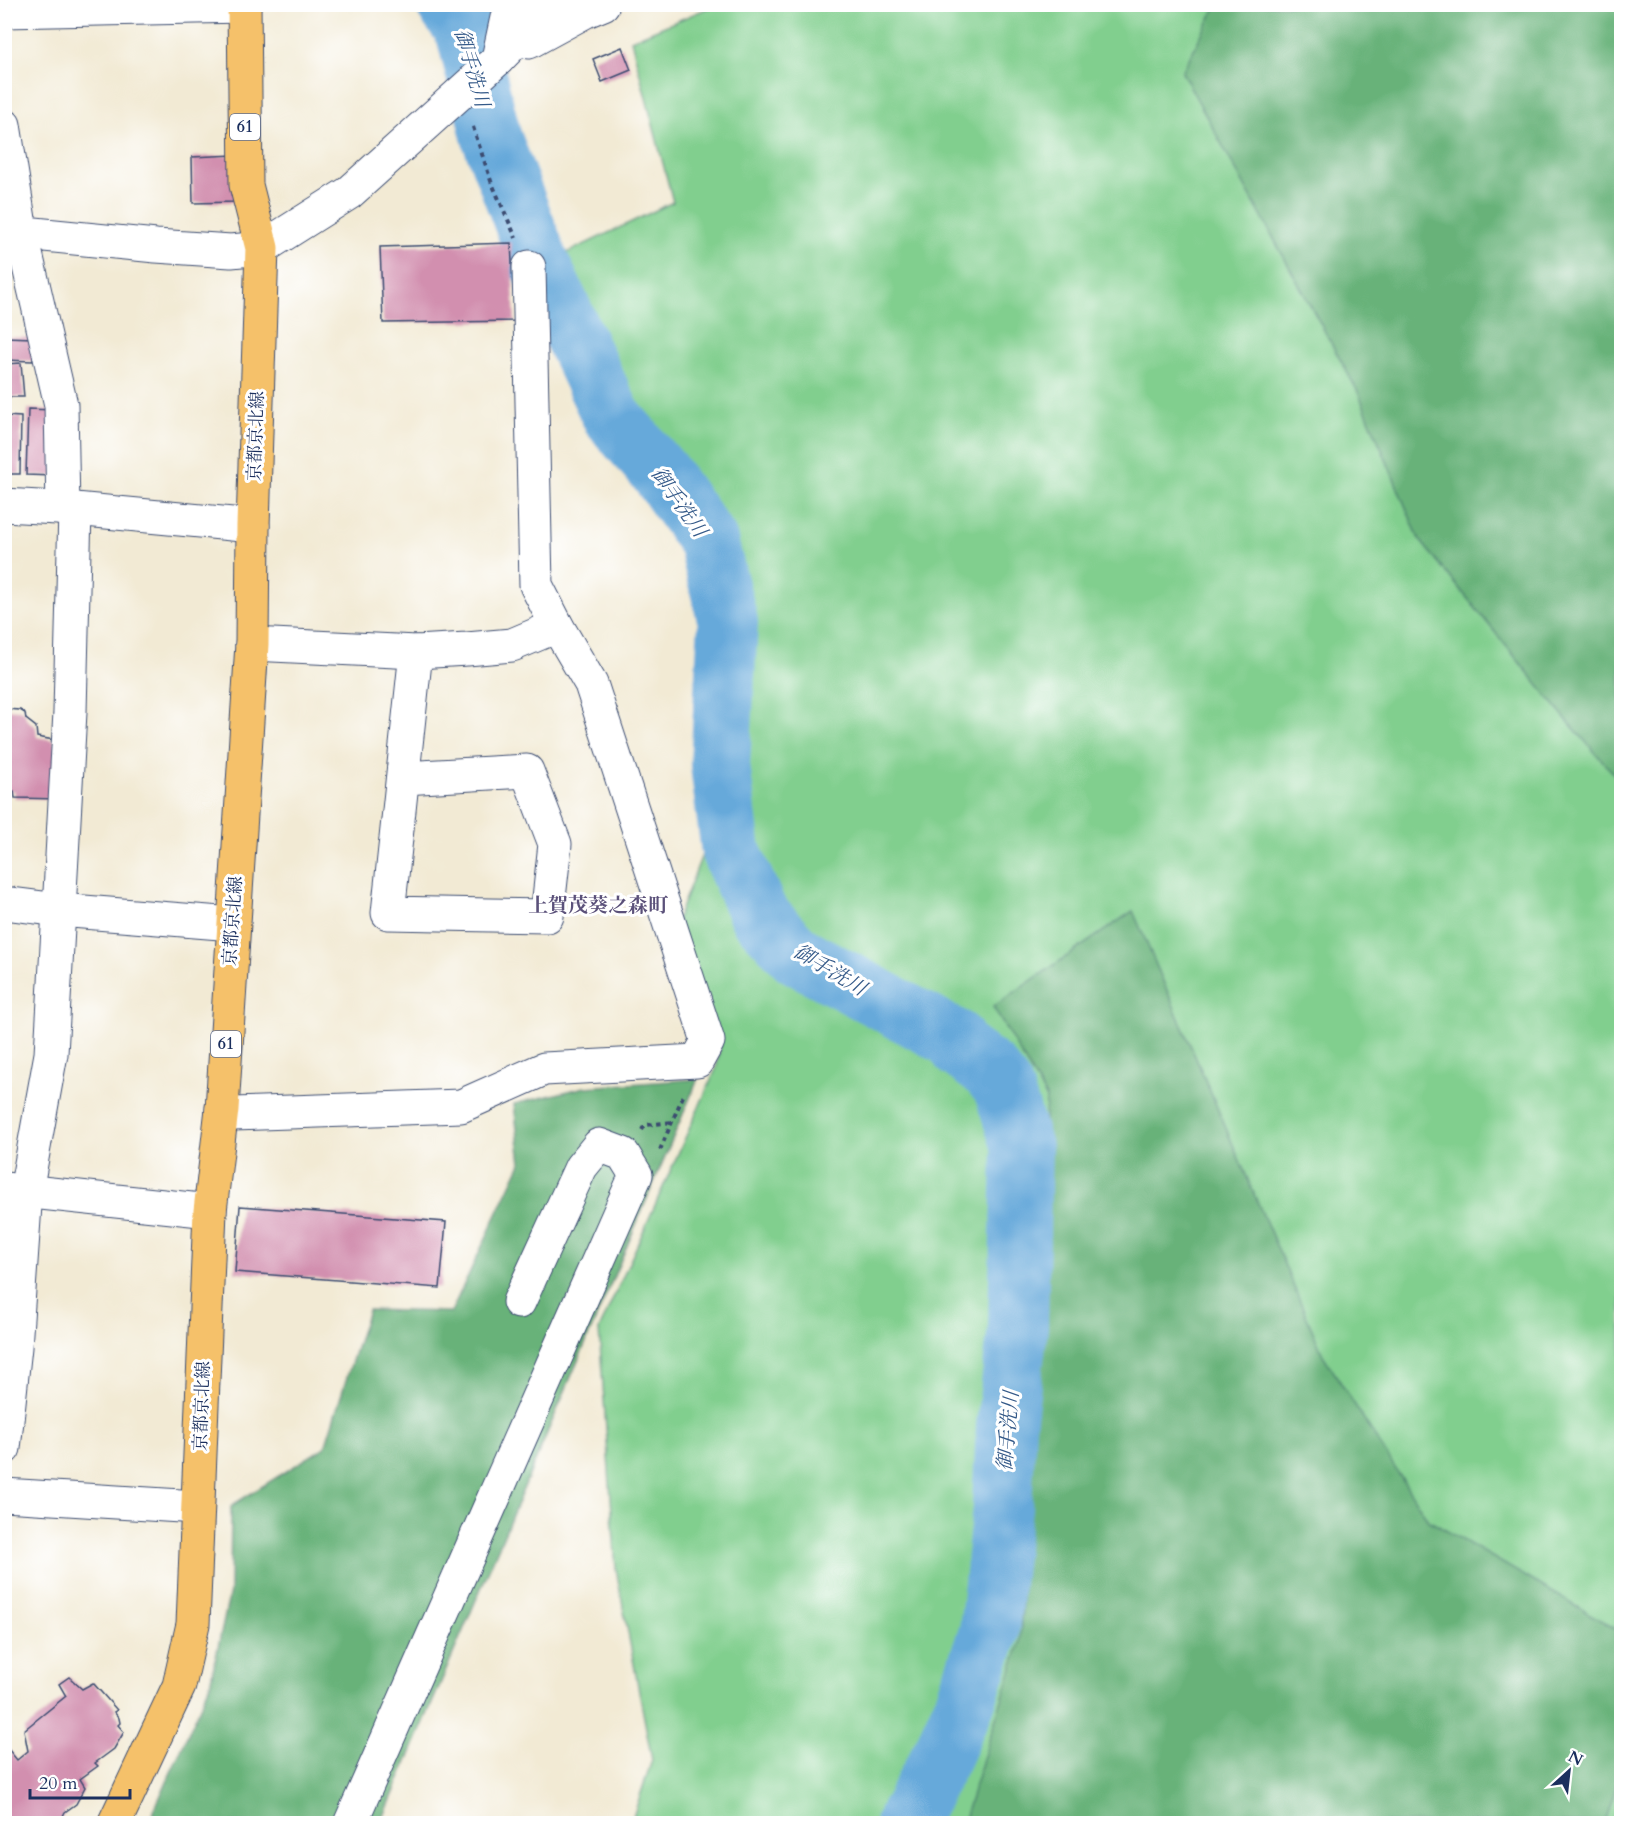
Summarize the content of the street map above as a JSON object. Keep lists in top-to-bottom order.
{
  "streets": {
    "main road": ["61", "京都京北線"]
  },
  "districts": ["上賀茂葵之森町"],
  "water": ["御手洗川"],
  "scale_bar": "20 m",
  "north": "top right"
}
